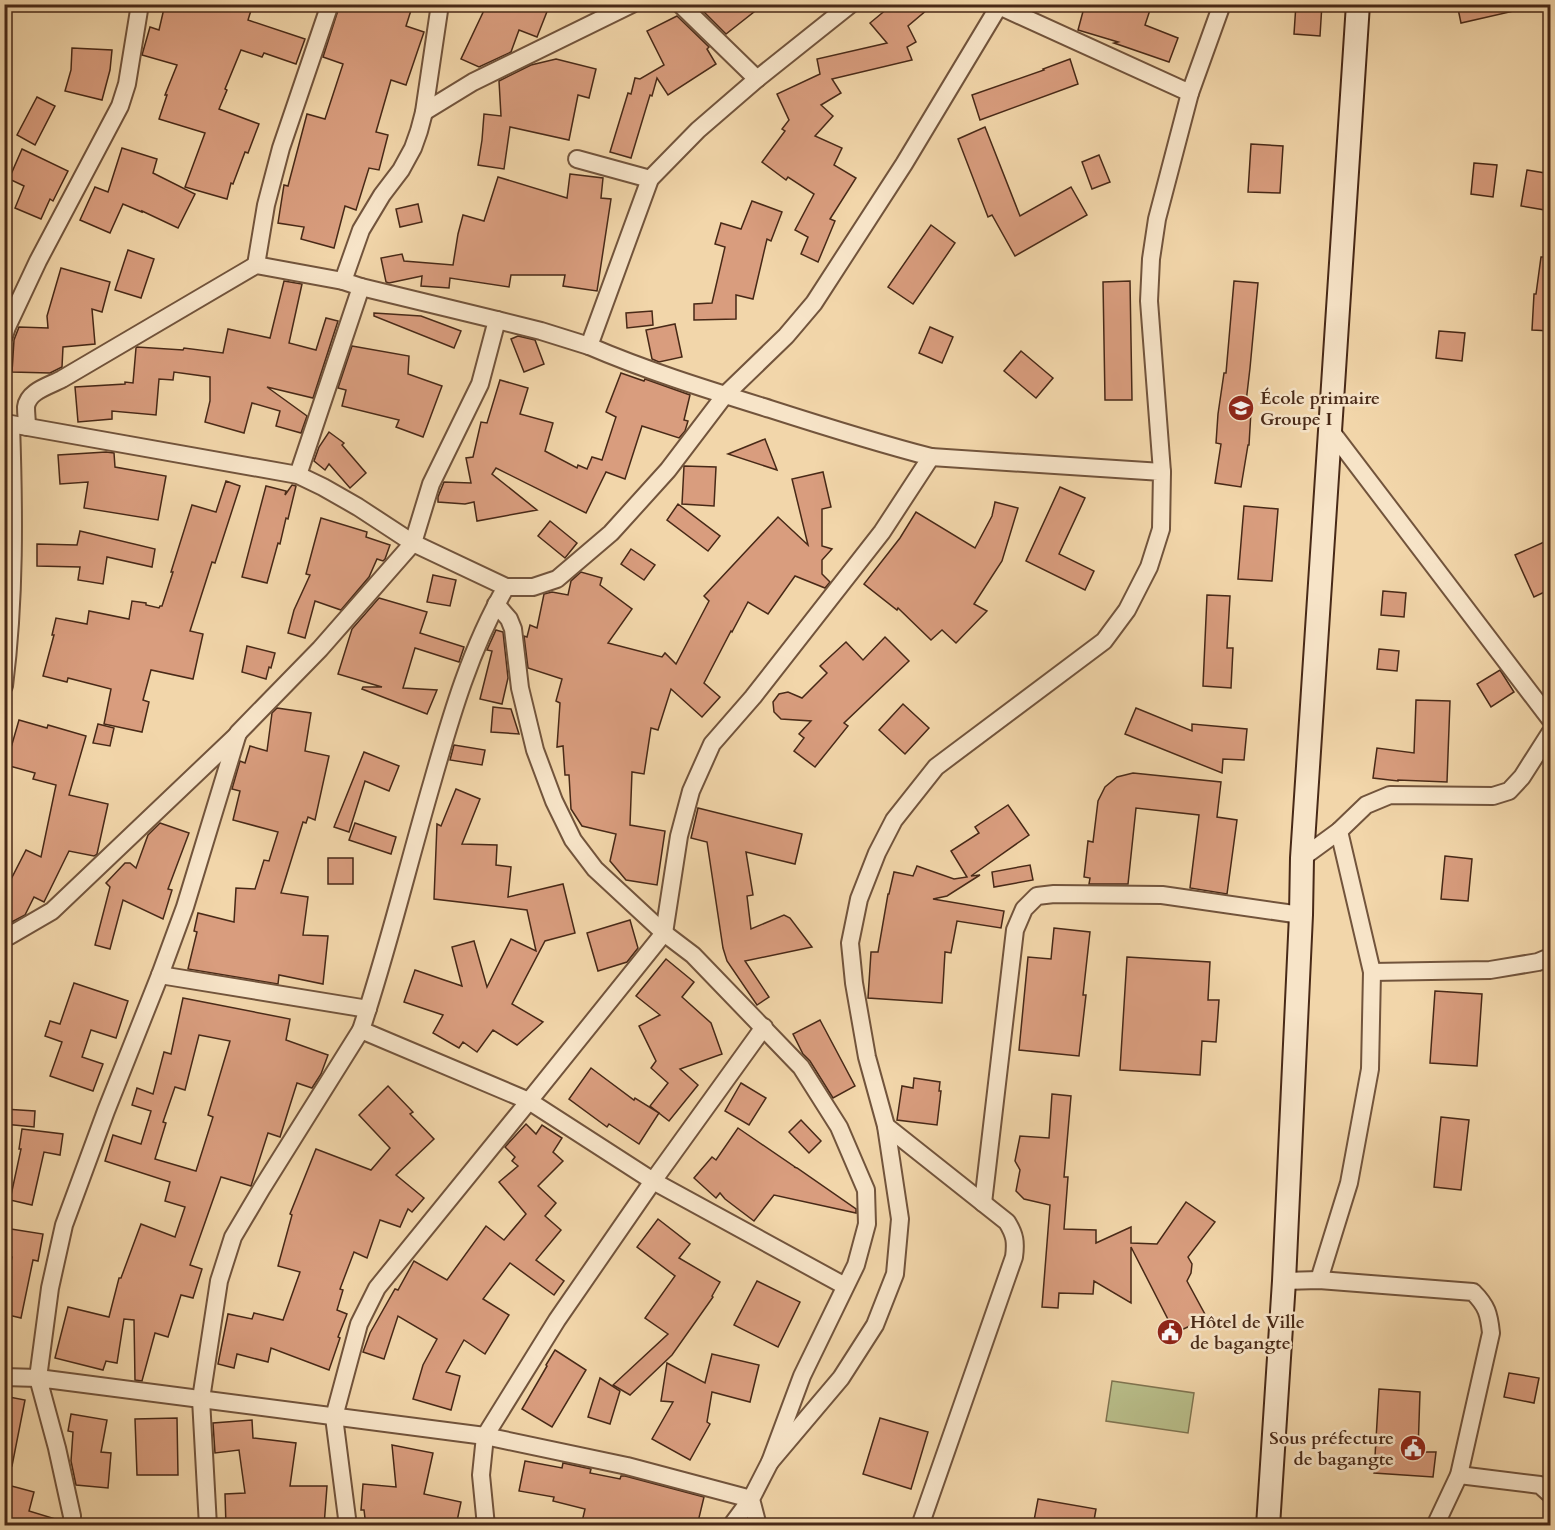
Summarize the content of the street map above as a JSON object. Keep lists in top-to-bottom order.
{
  "places": {
    "school or university": ["École primaire Groupe I"],
    "public building": ["Hôtel de Ville de bagangte", "Sous préfecture de bagangte"]
  }
}
